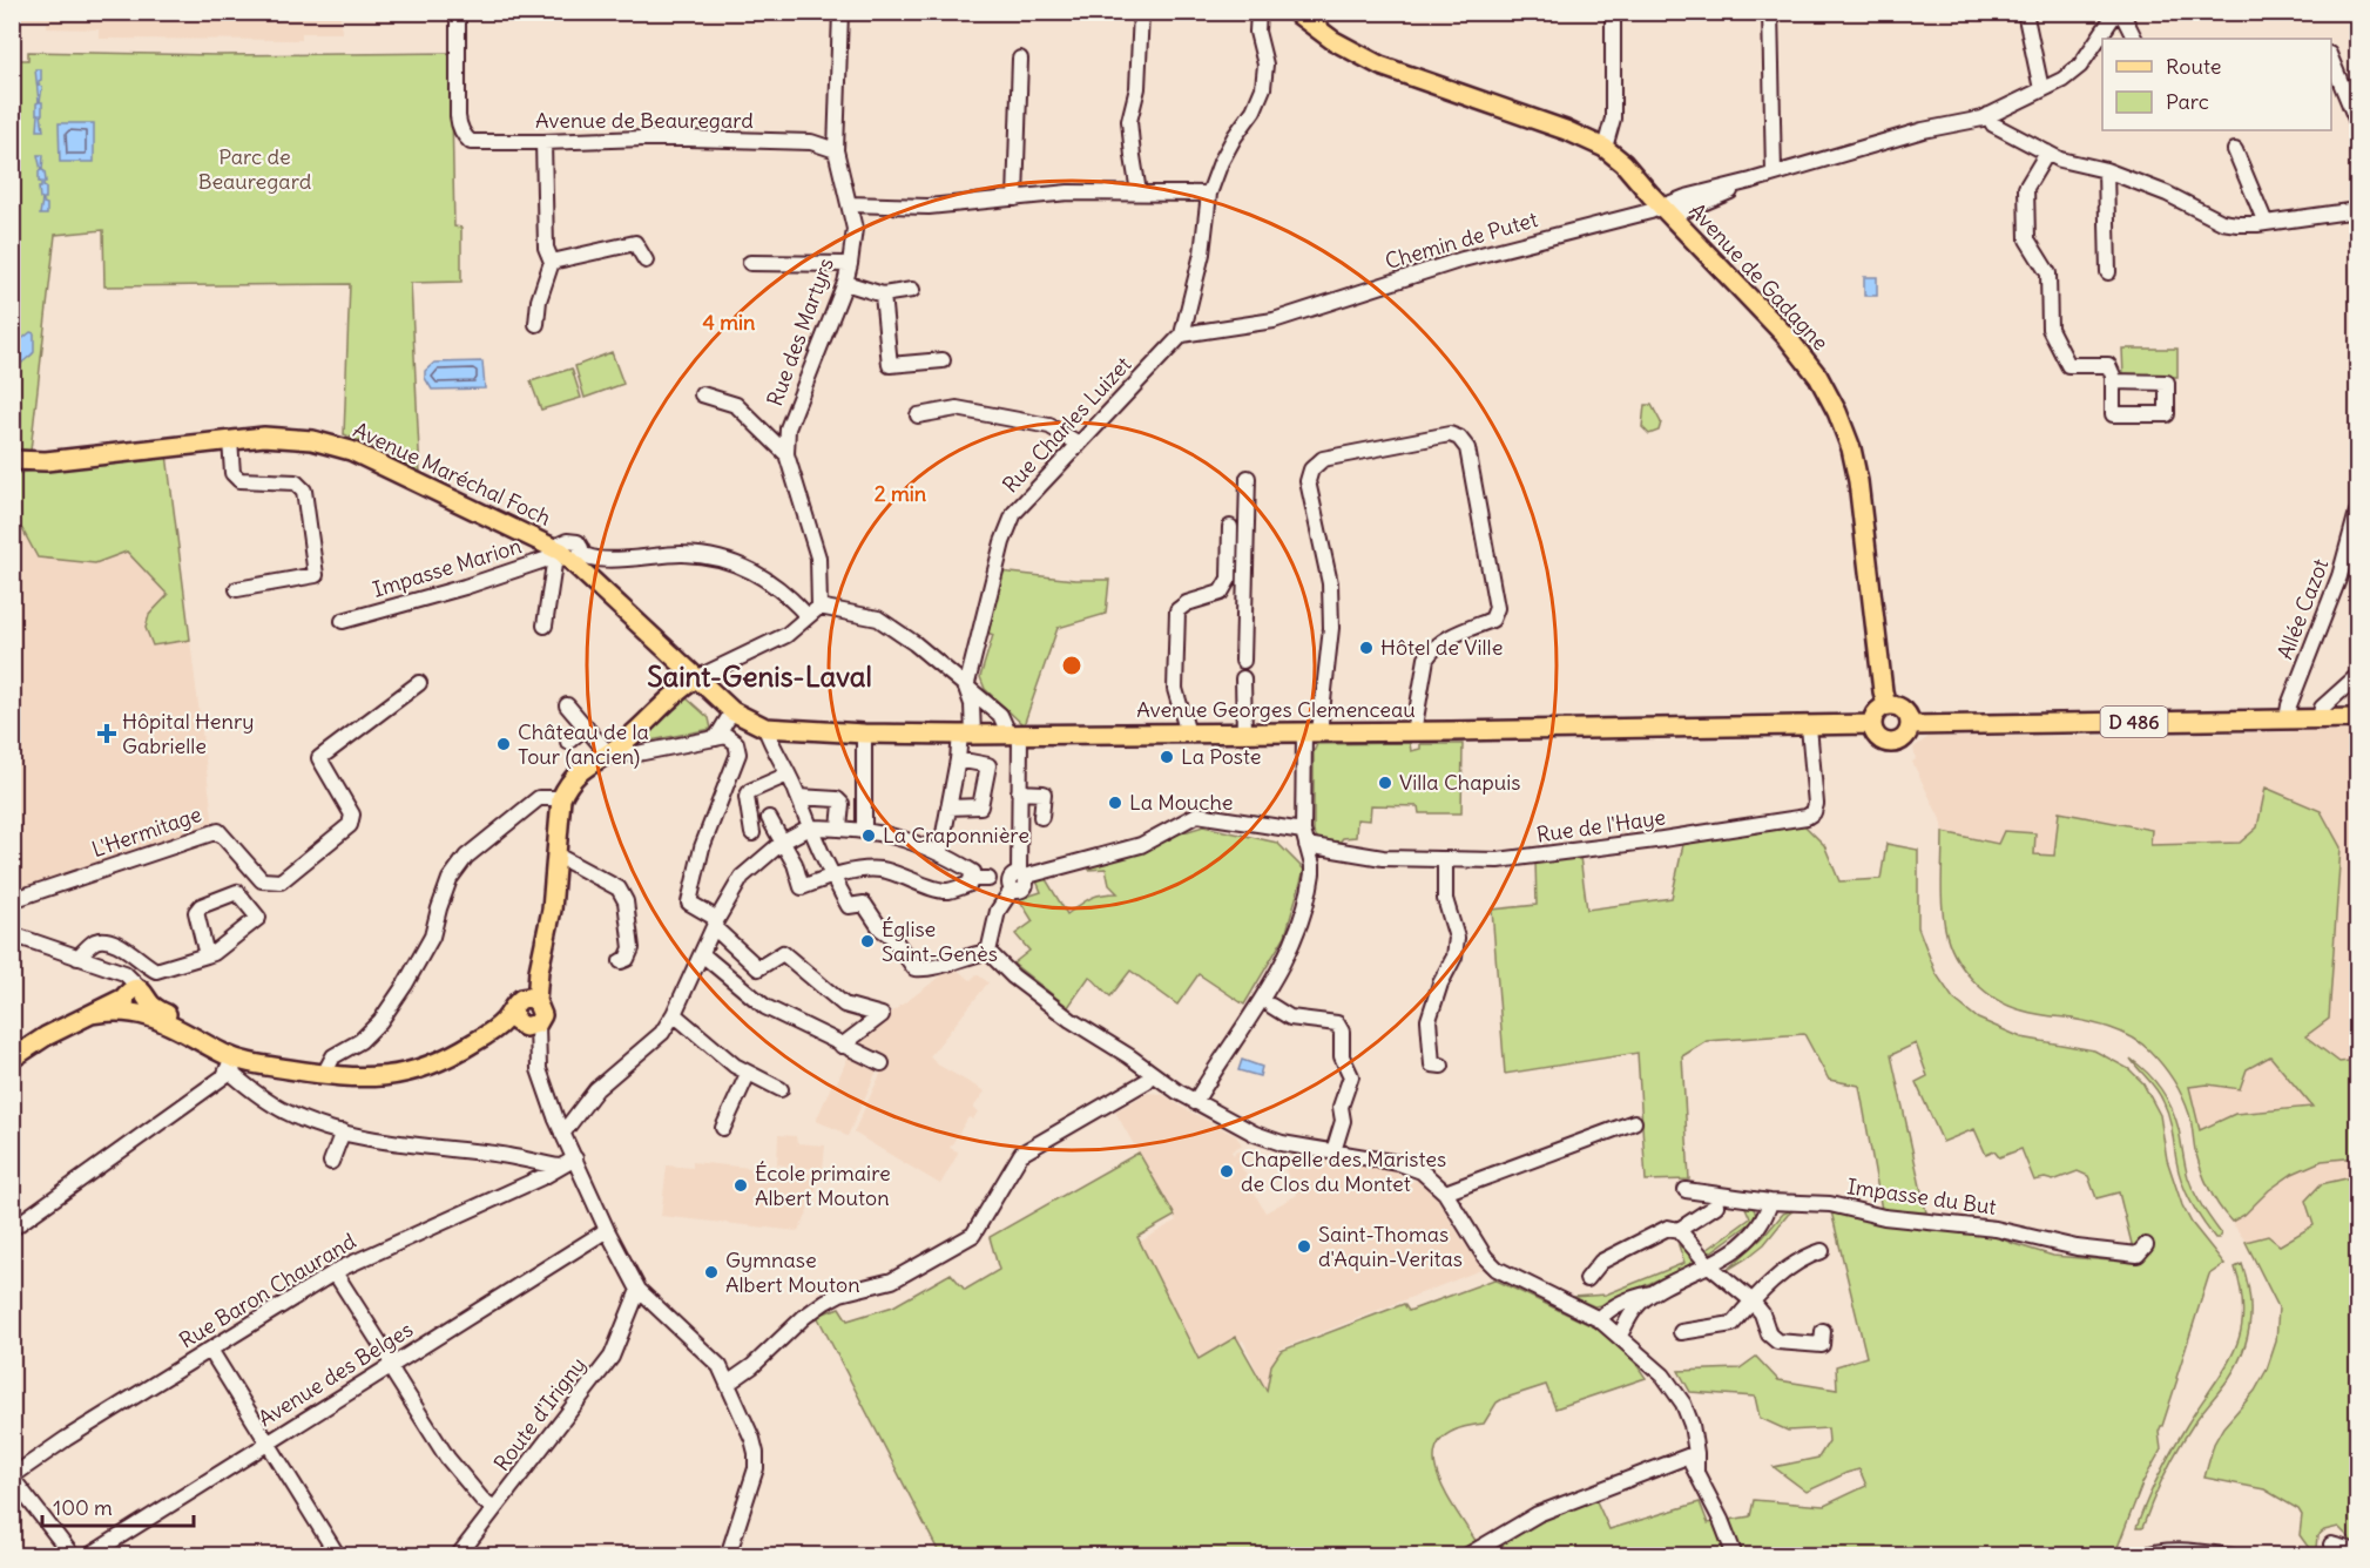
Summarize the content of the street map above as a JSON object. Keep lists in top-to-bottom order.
{
  "streets": {
    "main road": [
      "Avenue de Gadagne",
      "Avenue Maréchal Foch",
      "Avenue Georges Clemenceau",
      "D 486"
    ],
    "street": [
      "Avenue de Beauregard",
      "Chemin de Putet",
      "Rue des Martyrs",
      "Rue Charles Luizet",
      "Impasse Marion",
      "Allée Cazot",
      "Rue de l'Haye",
      "L'Hermitage",
      "Impasse du But",
      "Rue Baron Chaurand",
      "Avenue des Belges",
      "Route d'Irigny"
    ]
  },
  "crossings": [
    ["Avenue de Beauregard", "Rue des Martyrs"],
    ["Chemin de Putet", "Avenue de Gadagne"],
    ["Chemin de Putet", "Rue Charles Luizet"],
    ["Avenue de Gadagne", "Avenue Georges Clemenceau"],
    ["Avenue de Gadagne", "D 486"],
    ["Rue Charles Luizet", "Avenue Georges Clemenceau"],
    ["Avenue Maréchal Foch", "Impasse Marion"],
    ["Avenue Maréchal Foch", "Avenue Georges Clemenceau"],
    ["Allée Cazot", "D 486"],
    ["Avenue Georges Clemenceau", "D 486"],
    ["Avenue Georges Clemenceau", "Rue de l'Haye"]
  ],
  "districts": ["Saint-Genis-Laval"],
  "parks": ["Parc de Beauregard"],
  "places": {
    "other": [
      "Hôtel de Ville",
      "Château de la Tour (ancien)",
      "La Poste",
      "Villa Chapuis",
      "La Mouche",
      "La Craponnière",
      "Église Saint-Genès",
      "Chapelle des Maristes de Clos du Montet",
      "École primaire Albert Mouton",
      "Saint-Thomas d'Aquin-Veritas",
      "Gymnase Albert Mouton"
    ],
    "health": ["Hôpital Henry Gabrielle"]
  },
  "legend": ["Route", "Parc"],
  "scale_bar": "100 m",
  "rings": ["4 min", "2 min"]
}
